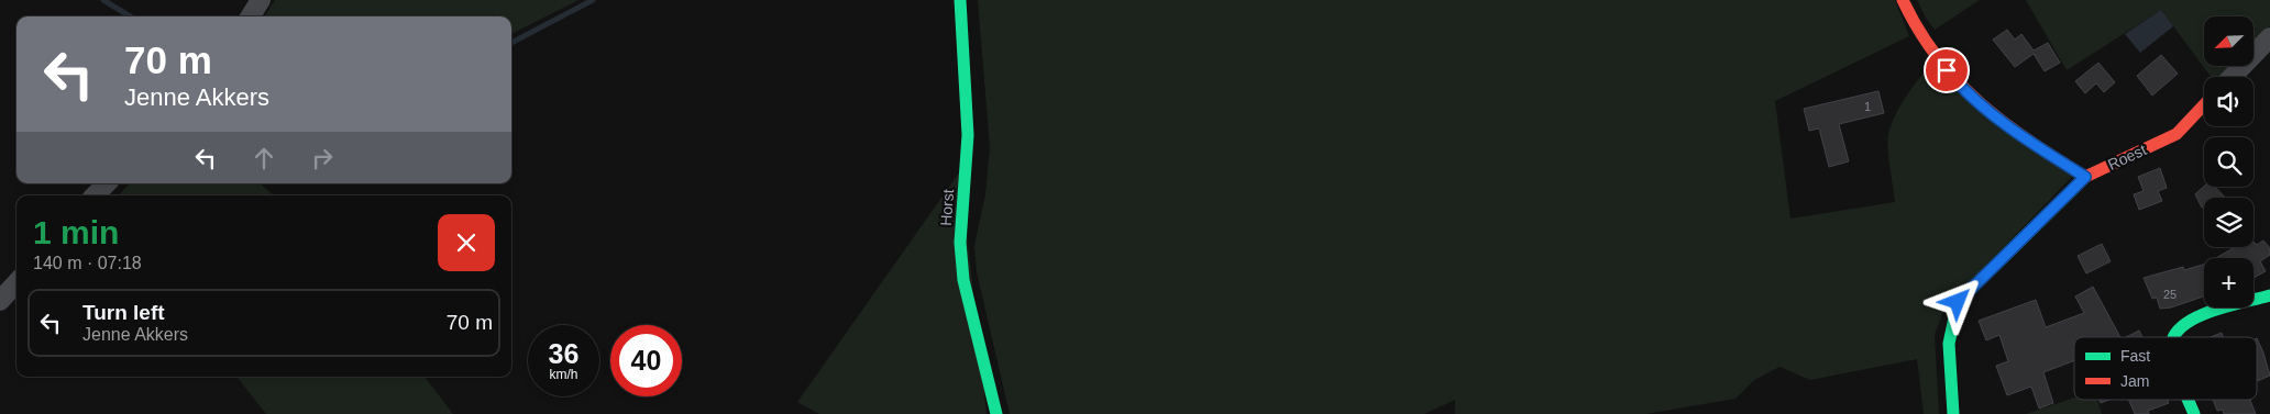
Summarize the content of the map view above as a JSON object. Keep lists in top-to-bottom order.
{
  "streets": {
    "street": ["Roest", "Horst"]
  },
  "house_numbers": ["1", "25"],
  "legend": ["Fast", "Jam"],
  "north": "bottom left",
  "page": {
    "map_buttons": "+",
    "turn": ["70 m", "Jenne Akkers"],
    "heading": ["1 min", "140 m · 07:18"],
    "list": [
      {
        "name": "Turn left",
        "note": "Jenne Akkers",
        "value": "70 m"
      }
    ],
    "speed": "36 km/h",
    "limit": "40"
  }
}
